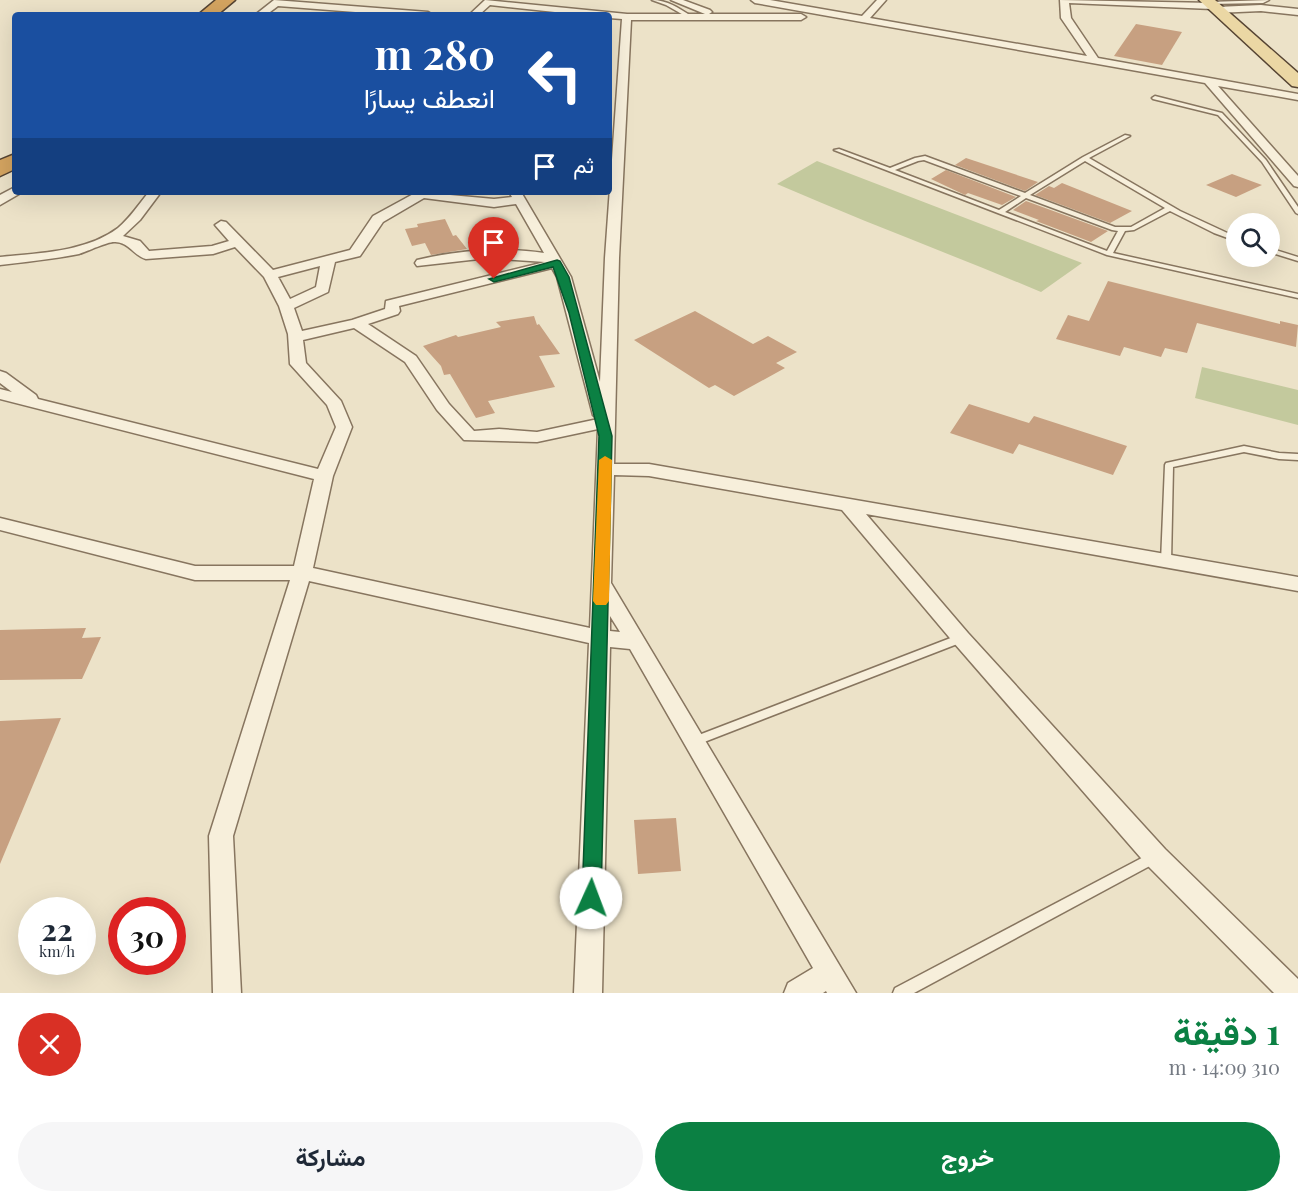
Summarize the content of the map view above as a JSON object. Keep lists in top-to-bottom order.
{
  "page": {
    "turn": ["280 m", "انعطف يسارًا"],
    "then": "ثم",
    "speed": "22 km/h",
    "limit": "30",
    "heading": ["1 دقيقة", "310 m · 14:09"],
    "buttons": ["خروج", "مشاركة"]
  }
}
